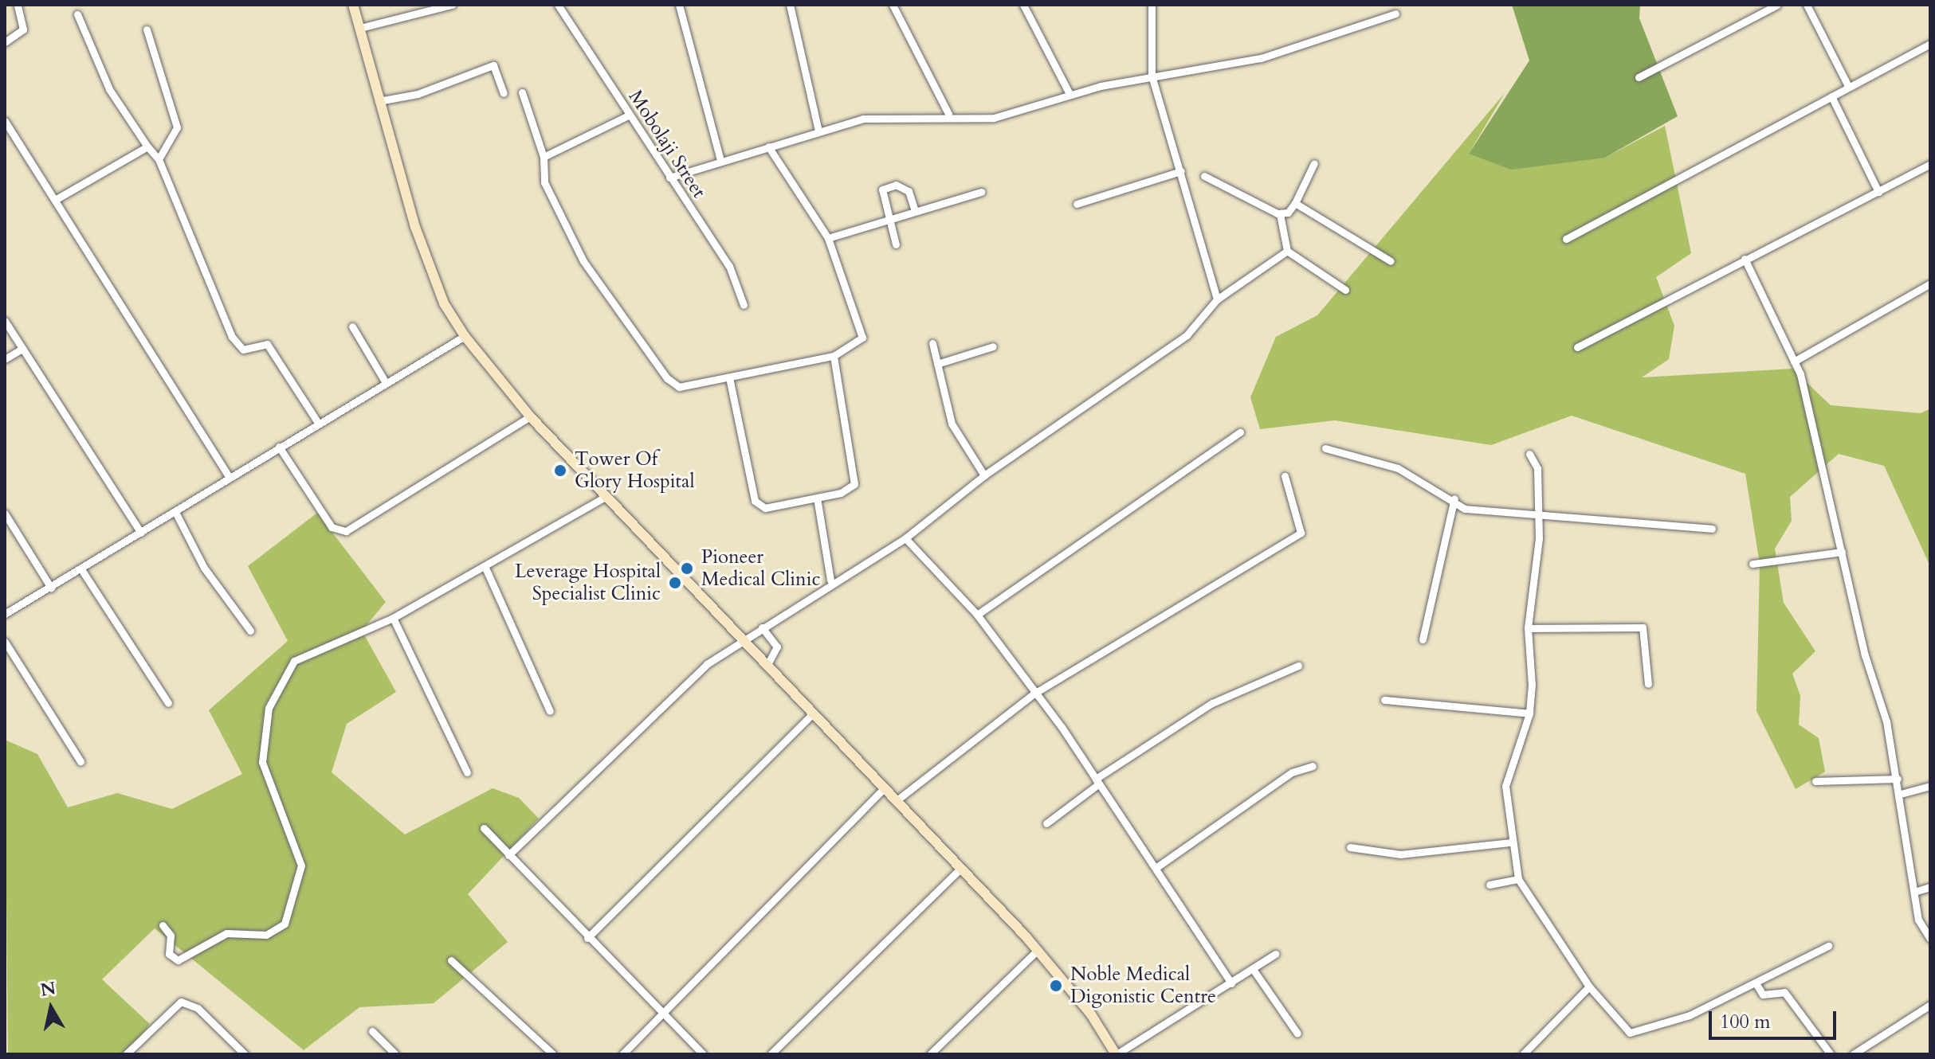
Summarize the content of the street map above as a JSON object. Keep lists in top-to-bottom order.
{
  "streets": {
    "street": ["Mobolaji Street"]
  },
  "places": [
    "Tower Of Glory Hospital",
    "Pioneer Medical Clinic",
    "Leverage Hospital Specialist Clinic",
    "Noble Medical Digonistic Centre"
  ],
  "scale_bar": "100 m",
  "north": "top"
}
